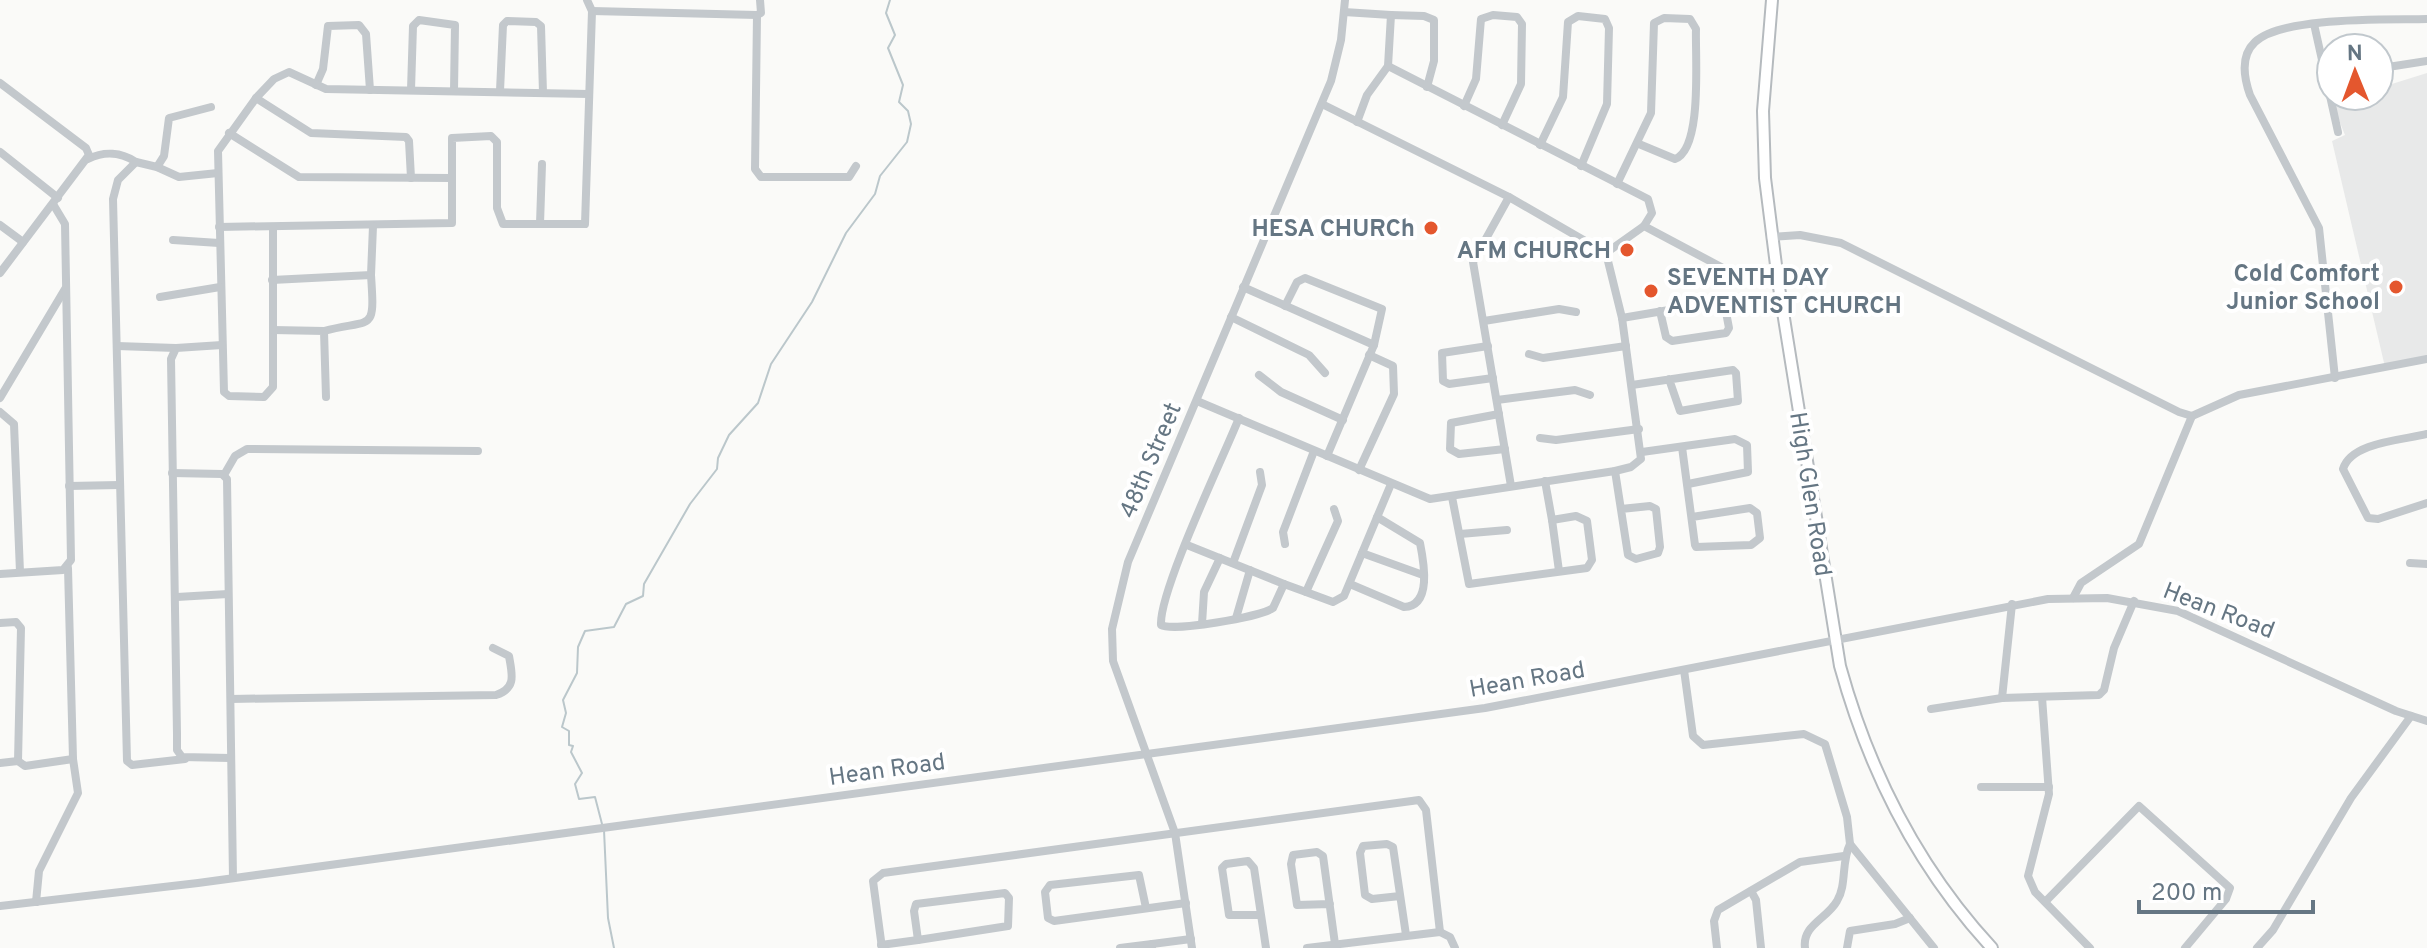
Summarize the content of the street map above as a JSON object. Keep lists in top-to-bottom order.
{
  "streets": {
    "main road": ["High Glen Road"],
    "street": ["48th Street", "Hean Road"]
  },
  "crossings": [
    ["48th Street", "Hean Road"],
    ["High Glen Road", "Hean Road"]
  ],
  "places": [
    "HESA CHURCh",
    "AFM CHURCH",
    "Cold Comfort Junior School",
    "SEVENTH DAY ADVENTIST CHURCH"
  ],
  "scale_bar": "200 m",
  "north": "top"
}
